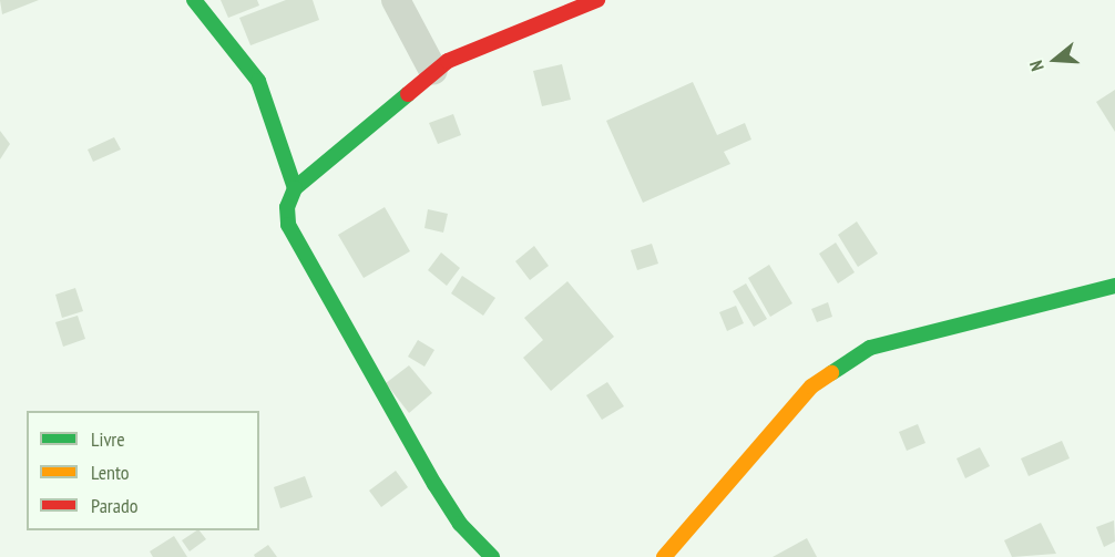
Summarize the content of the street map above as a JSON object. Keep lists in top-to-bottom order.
{
  "legend": ["Livre", "Lento", "Parado"],
  "north": "left"
}
